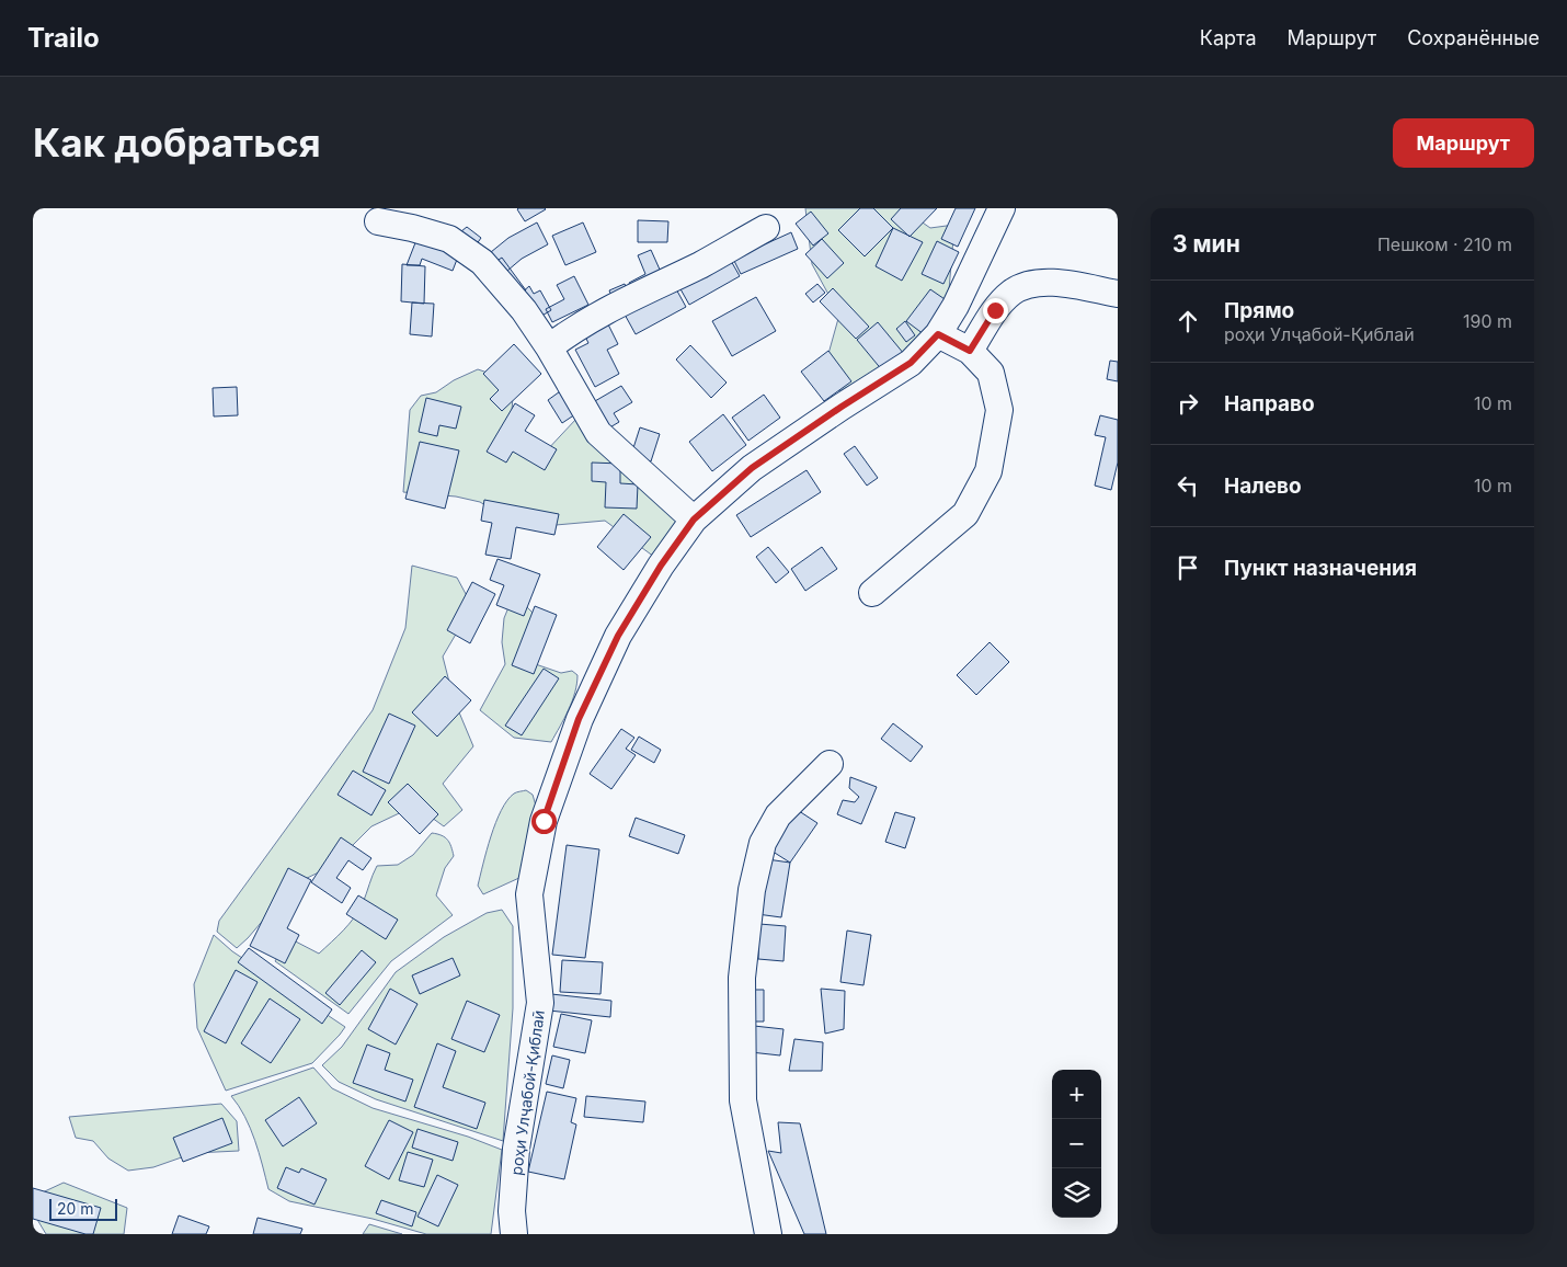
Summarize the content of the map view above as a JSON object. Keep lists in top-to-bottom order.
{
  "streets": {
    "street": ["роҳи Улҷабой-Қиблаӣ"]
  },
  "scale_bar": "20 m",
  "page": {
    "header": "Trailo",
    "nav": ["Карта", "Маршрут", "Сохранённые"],
    "buttons": "Маршрут",
    "title": "Как добраться",
    "heading": ["3 мин", "Пешком · 210 m"],
    "list": [
      ["Прямо", "роҳи Улҷабой-Қиблаӣ", "190 m"],
      ["Направо", "10 m"],
      ["Налево", "10 m"],
      "Пункт назначения"
    ],
    "map_buttons": ["+", "−"],
    "scale": "20 m"
  }
}
